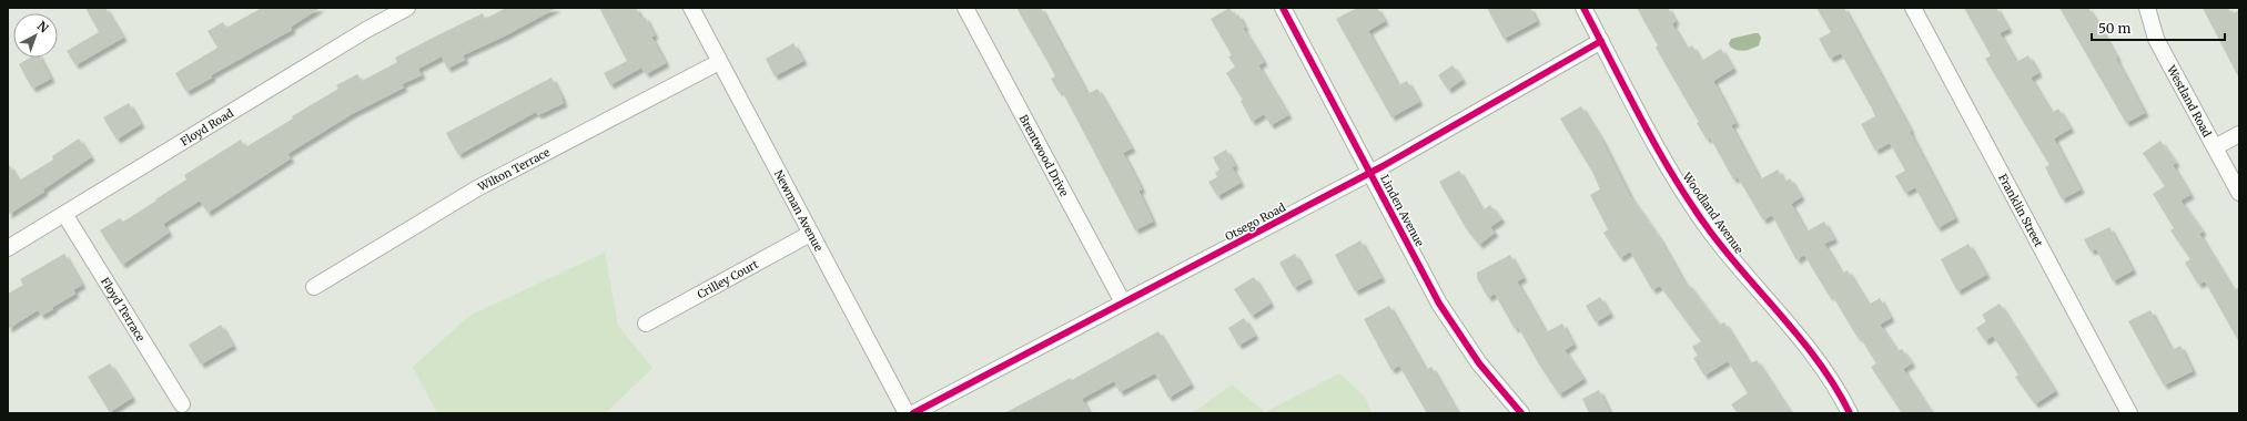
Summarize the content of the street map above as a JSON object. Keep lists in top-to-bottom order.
{
  "streets": {
    "street": [
      "Westland Road",
      "Floyd Road",
      "Brentwood Drive",
      "Wilton Terrace",
      "Newman Avenue",
      "Linden Avenue",
      "Franklin Street",
      "Woodland Avenue",
      "Otsego Road",
      "Crilley Court",
      "Floyd Terrace"
    ]
  },
  "crossings": [
    ["Floyd Road", "Floyd Terrace"],
    ["Brentwood Drive", "Otsego Road"],
    ["Wilton Terrace", "Newman Avenue"],
    ["Newman Avenue", "Crilley Court"],
    ["Linden Avenue", "Otsego Road"],
    ["Woodland Avenue", "Otsego Road"]
  ],
  "scale_bar": "50 m",
  "north": "top right"
}
